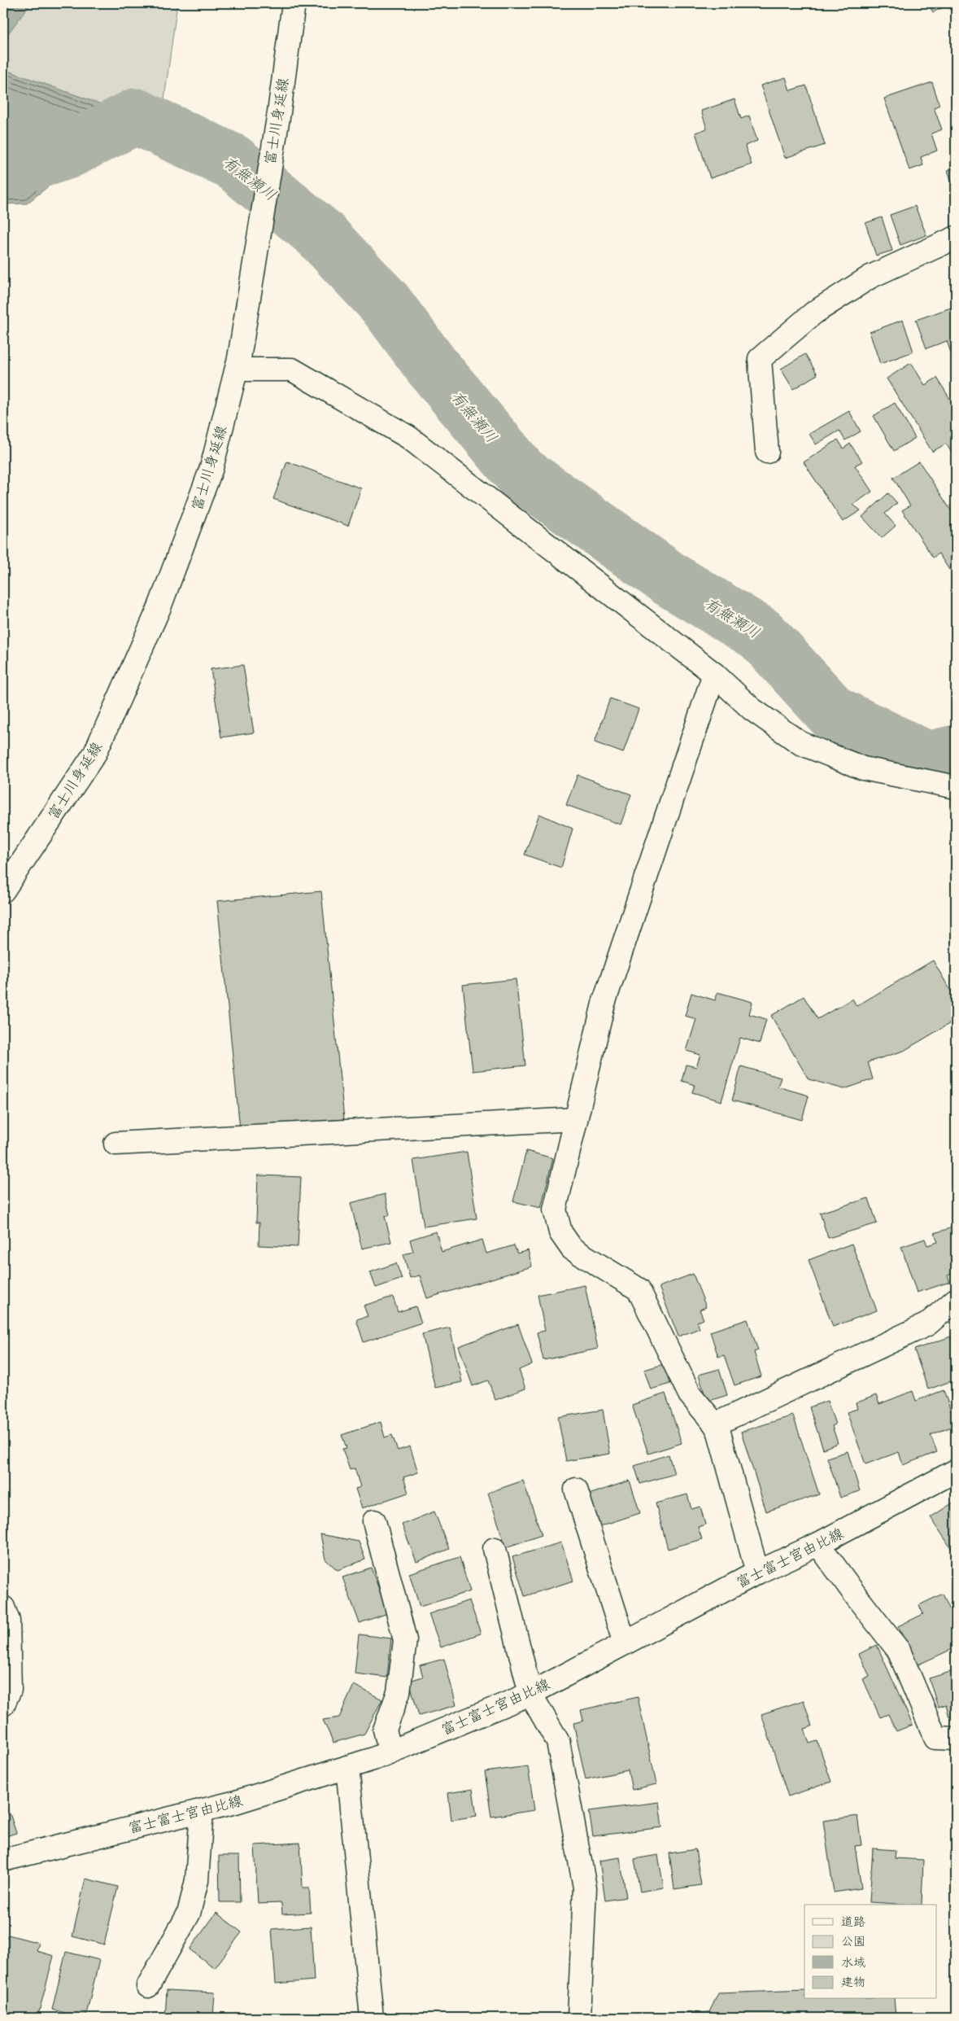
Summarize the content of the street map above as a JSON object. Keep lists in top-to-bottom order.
{
  "streets": {
    "street": ["富士川身延線", "富士富士宮由比線"]
  },
  "water": ["有無瀬川"],
  "legend": [
    "道路",
    "公園",
    "水域",
    "建物"
  ]
}
